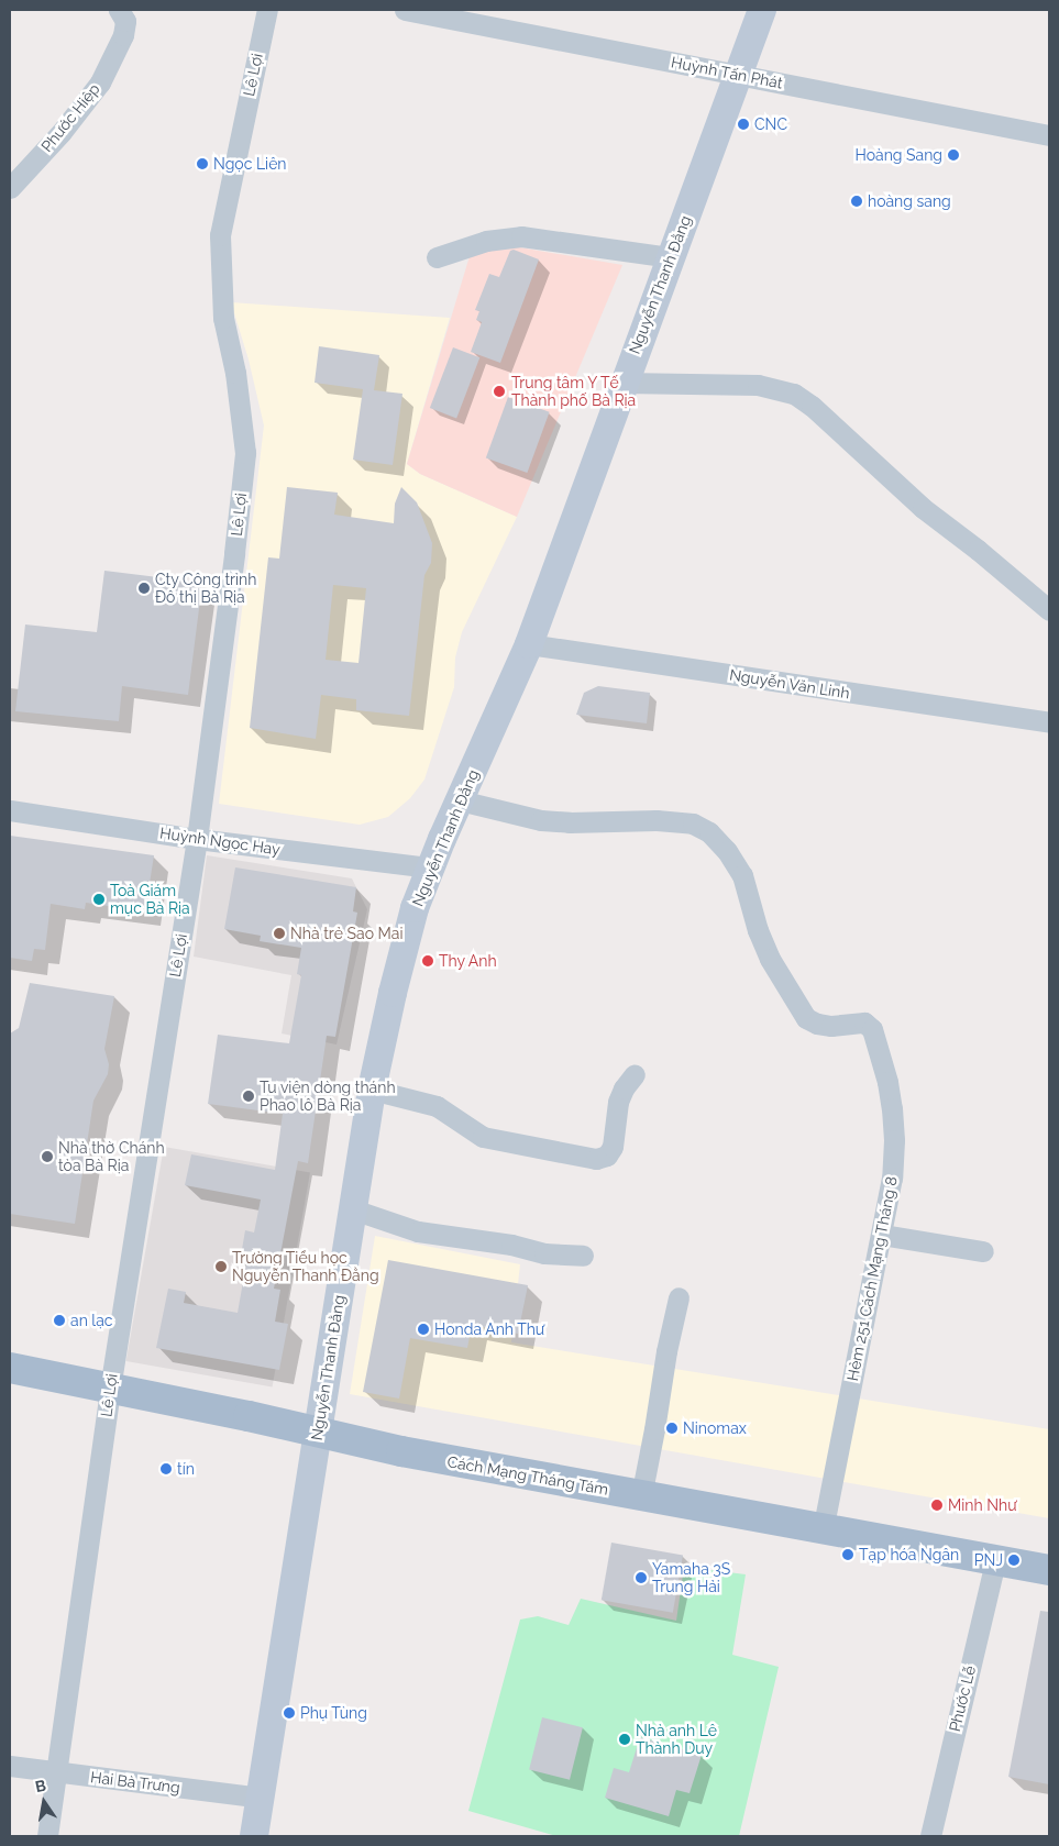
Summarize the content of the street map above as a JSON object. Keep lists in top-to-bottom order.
{
  "streets": {
    "main road": ["Nguyễn Thanh Đằng", "Cách Mạng Tháng Tám"],
    "street": [
      "Huỳnh Tấn Phát",
      "Lê Lợi",
      "Phước Hiệp",
      "Nguyễn Văn Linh",
      "Huỳnh Ngọc Hay",
      "Hẻm 251 Cách Mạng Tháng 8",
      "Phước Lễ",
      "Hai Bà Trưng"
    ]
  },
  "crossings": [
    ["Huỳnh Tấn Phát", "Nguyễn Thanh Đằng"],
    ["Lê Lợi", "Huỳnh Ngọc Hay"],
    ["Lê Lợi", "Cách Mạng Tháng Tám"],
    ["Lê Lợi", "Hai Bà Trưng"],
    ["Nguyễn Thanh Đằng", "Nguyễn Văn Linh"],
    ["Nguyễn Thanh Đằng", "Huỳnh Ngọc Hay"],
    ["Nguyễn Thanh Đằng", "Hẻm 251 Cách Mạng Tháng 8"],
    ["Nguyễn Thanh Đằng", "Cách Mạng Tháng Tám"],
    ["Nguyễn Thanh Đằng", "Hai Bà Trưng"],
    ["Hẻm 251 Cách Mạng Tháng 8", "Cách Mạng Tháng Tám"],
    ["Cách Mạng Tháng Tám", "Phước Lễ"]
  ],
  "places": [
    "CNC",
    "Hoàng Sang",
    "Ngọc Liên",
    "hoàng sang",
    "Trung tâm Y Tế Thành phố Bà Rịa",
    "Cty Công trình Đô thị Bà Rịa",
    "Toà Giám mục Bà Rịa",
    "Nhà trẻ Sao Mai",
    "Thy Anh",
    "Tu viện dòng thánh Phao lô Bà Rịa",
    "Nhà thờ Chánh tòa Bà Rịa",
    "Trường Tiểu học Nguyễn Thanh Đằng",
    "an lạc",
    "Honda Anh Thư",
    "Ninomax",
    "tín",
    "Minh Như",
    "Tạp hóa Ngân",
    "PNJ",
    "Yamaha 3S Trung Hải",
    "Phụ Tùng",
    "Nhà anh Lê Thành Duy"
  ],
  "north": "top"
}
